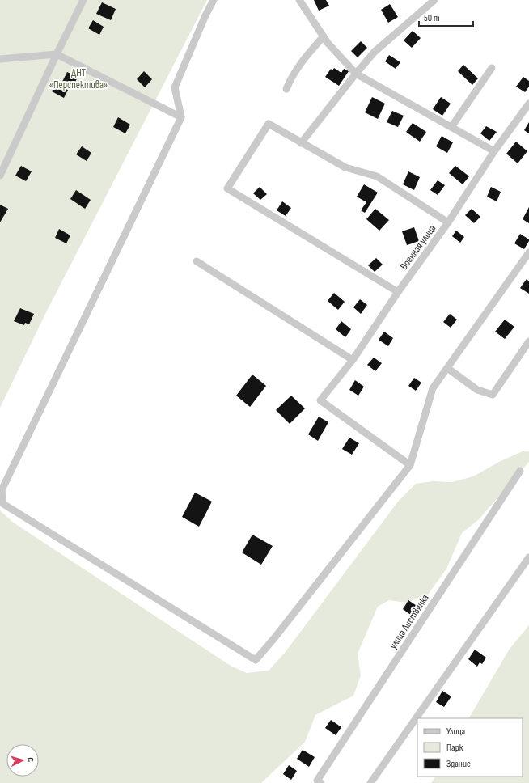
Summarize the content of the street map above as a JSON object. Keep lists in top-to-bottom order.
{
  "streets": {
    "street": ["Военная улица", "улица Листвянка"]
  },
  "parks": ["ДНТ «Перспектива»"],
  "legend": ["Улица", "Парк", "Здание"],
  "scale_bar": "50 m",
  "north": "right"
}
